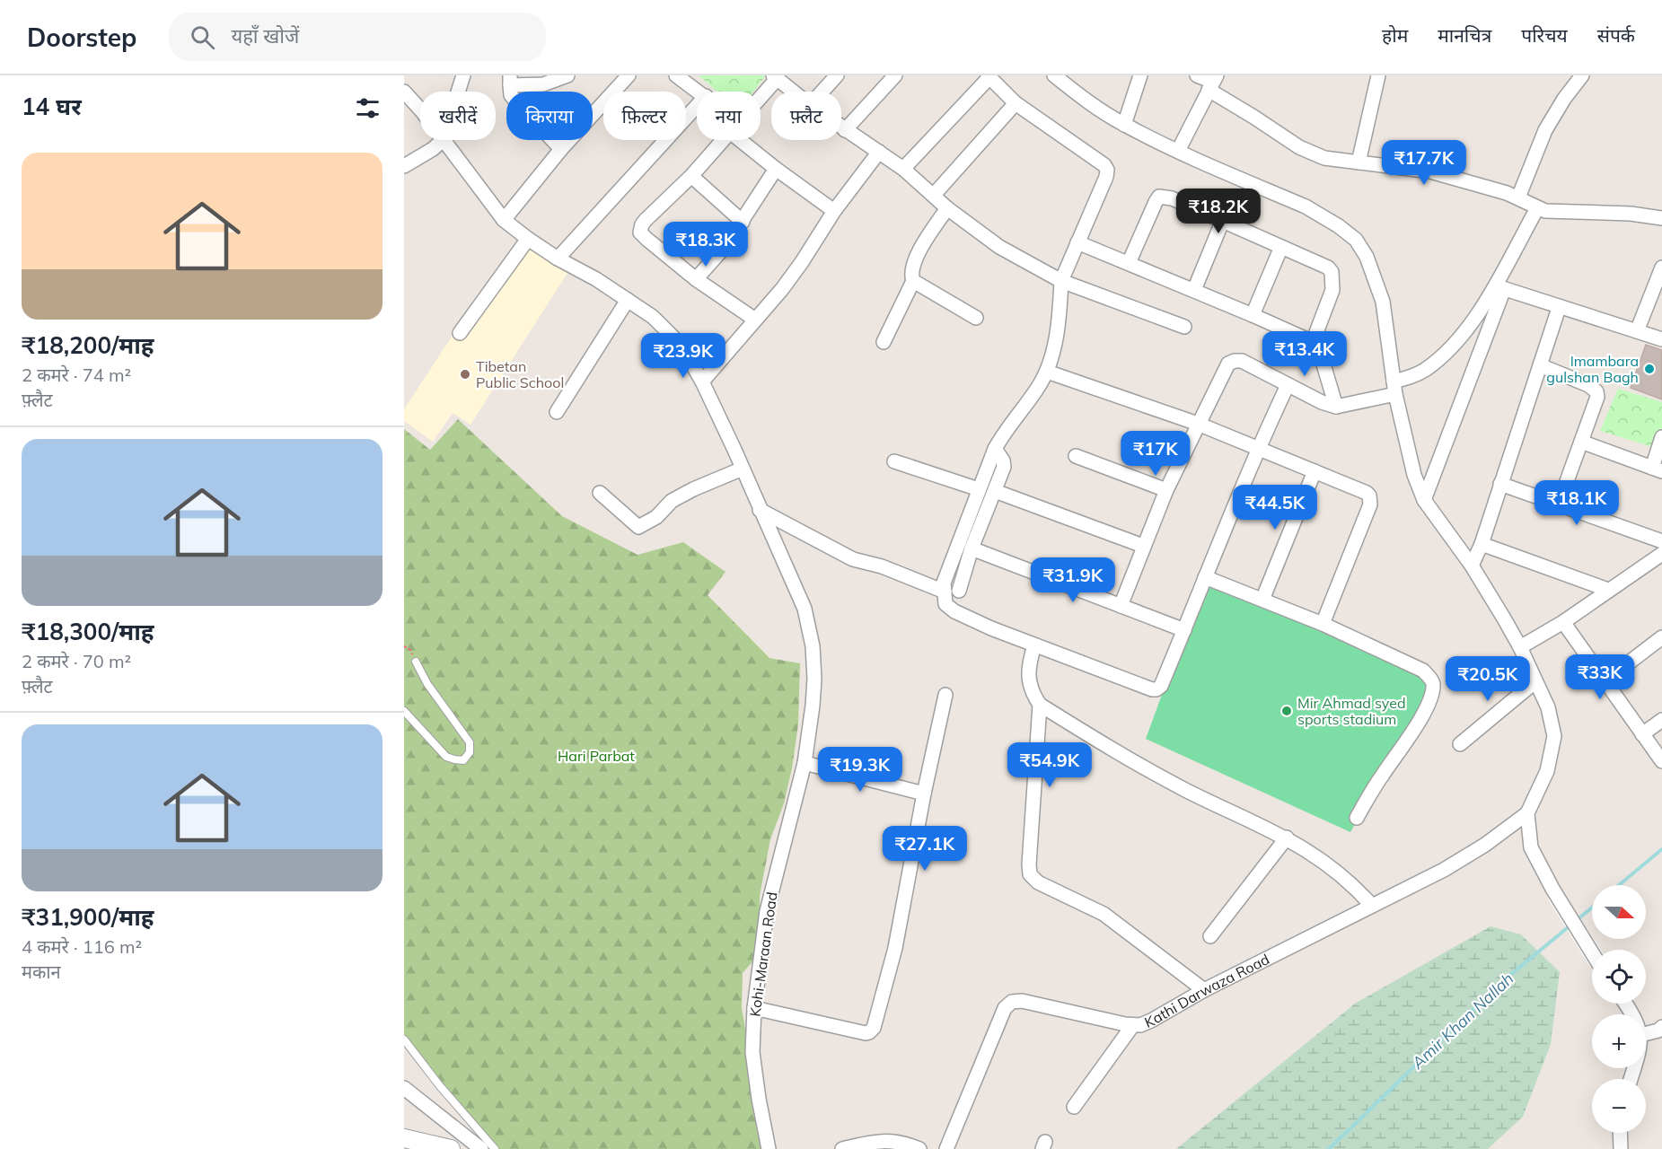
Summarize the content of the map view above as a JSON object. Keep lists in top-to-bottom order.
{
  "streets": {
    "street": ["Kohi-Maraan Road", "Kathi Darwaza Road"]
  },
  "water": ["Amir Khan Nallah"],
  "parks": ["Hari Parbat"],
  "places": ["Imambara gulshan Bagh", "Tibetan Public School", "Mir Ahmad syed sports stadium"],
  "north": "right",
  "page": {
    "header": "Doorstep",
    "search": "यहाँ खोजें",
    "nav": [
      "होम",
      "मानचित्र",
      "परिचय",
      "संपर्क"
    ],
    "heading": "14 घर",
    "chip": [
      "खरीदें",
      "किराया",
      "फ़िल्टर",
      "नया",
      "फ़्लैट"
    ],
    "list": [
      {
        "name": "₹18,200/माह",
        "note": "2 कमरे · 74 m² · फ़्लैट"
      },
      {
        "name": "₹18,300/माह",
        "note": "2 कमरे · 70 m² · फ़्लैट"
      },
      {
        "name": "₹31,900/माह",
        "note": "4 कमरे · 116 m² · मकान"
      }
    ],
    "price": [
      "₹17.7K",
      "₹18.2K",
      "₹18.3K",
      "₹13.4K",
      "₹23.9K",
      "₹17K",
      "₹18.1K",
      "₹44.5K",
      "₹31.9K",
      "₹33K",
      "₹20.5K",
      "₹54.9K",
      "₹19.3K",
      "₹27.1K"
    ],
    "map_buttons": ["+", "−"]
  }
}
